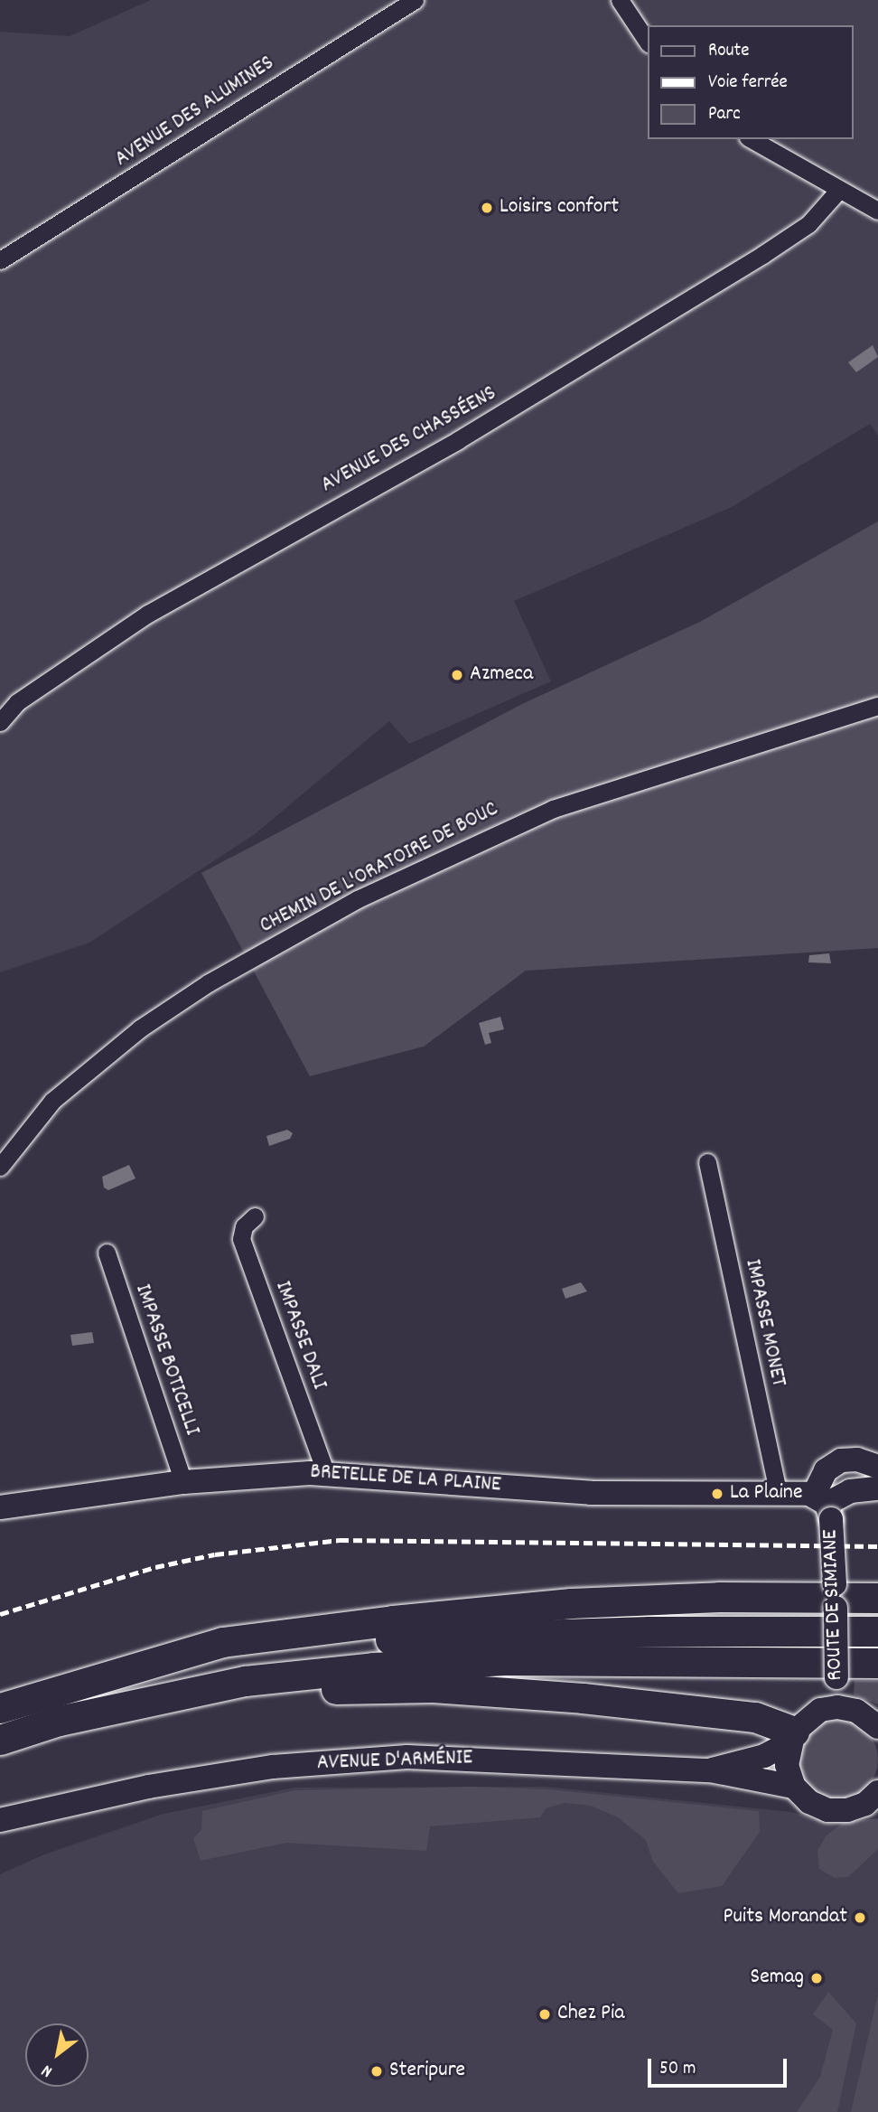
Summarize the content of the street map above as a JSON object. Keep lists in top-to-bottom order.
{
  "streets": {
    "main road": ["BRETELLE DE LA PLAINE", "ROUTE DE SIMIANE", "AVENUE D'ARMÉNIE"],
    "street": [
      "AVENUE DES ALUMINES",
      "AVENUE DES CHASSÉENS",
      "CHEMIN DE L'ORATOIRE DE BOUC",
      "IMPASSE MONET",
      "IMPASSE DALI",
      "IMPASSE BOTICELLI"
    ]
  },
  "crossings": [
    ["IMPASSE MONET", "BRETELLE DE LA PLAINE"],
    ["IMPASSE DALI", "BRETELLE DE LA PLAINE"],
    ["IMPASSE BOTICELLI", "BRETELLE DE LA PLAINE"],
    ["BRETELLE DE LA PLAINE", "ROUTE DE SIMIANE"],
    ["ROUTE DE SIMIANE", "AVENUE D'ARMÉNIE"]
  ],
  "places": [
    "Loisirs confort",
    "Azmeca",
    "La Plaine",
    "Puits Morandat",
    "Semag",
    "Chez Pia",
    "Steripure"
  ],
  "legend": ["Route", "Voie ferrée", "Parc"],
  "scale_bar": "50 m",
  "north": "bottom left"
}
